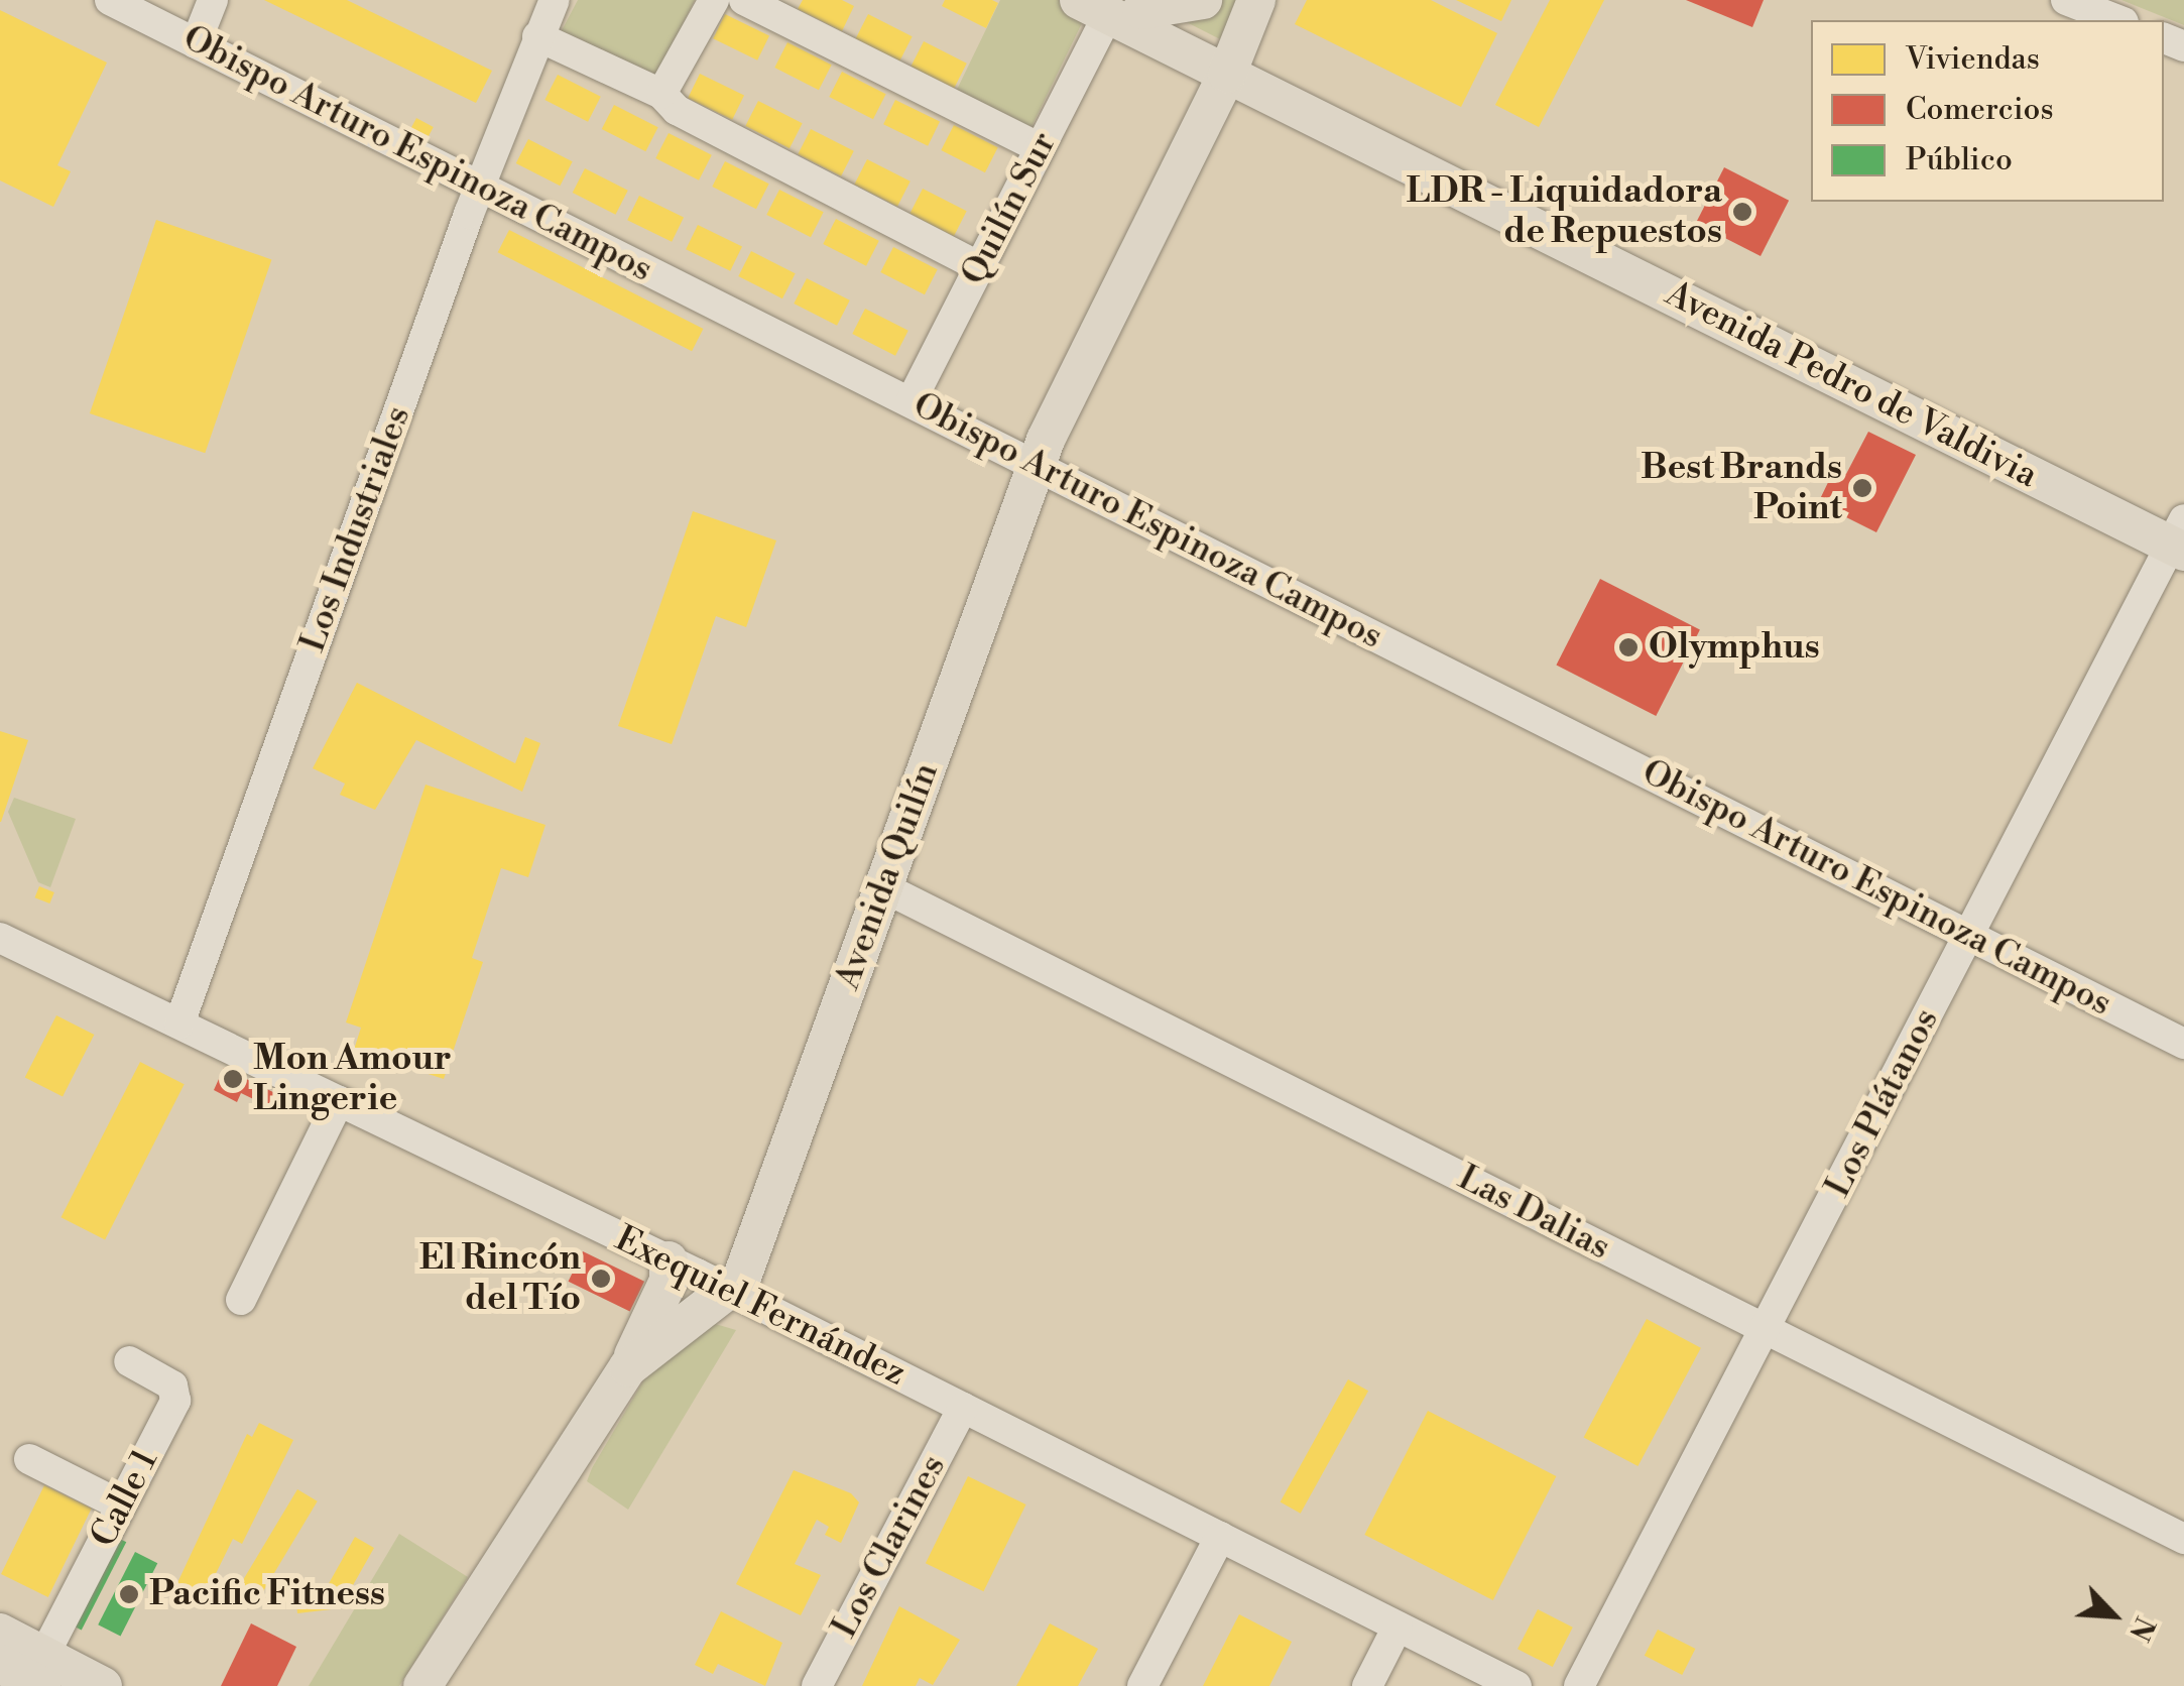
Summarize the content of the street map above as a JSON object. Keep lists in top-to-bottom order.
{
  "streets": {
    "main road": ["Avenida Pedro de Valdivia", "Avenida Quilín"],
    "street": [
      "Obispo Arturo Espinoza Campos",
      "Quilín Sur",
      "Los Industriales",
      "Los Plátanos",
      "Las Dalias",
      "Exequiel Fernández",
      "Calle 1",
      "Los Clarines"
    ]
  },
  "crossings": [
    ["Obispo Arturo Espinoza Campos", "Quilín Sur"],
    ["Obispo Arturo Espinoza Campos", "Los Industriales"],
    ["Obispo Arturo Espinoza Campos", "Avenida Quilín"],
    ["Obispo Arturo Espinoza Campos", "Los Plátanos"],
    ["Quilín Sur", "Avenida Pedro de Valdivia"],
    ["Avenida Pedro de Valdivia", "Avenida Quilín"],
    ["Avenida Pedro de Valdivia", "Los Plátanos"],
    ["Los Industriales", "Exequiel Fernández"],
    ["Avenida Quilín", "Las Dalias"],
    ["Avenida Quilín", "Exequiel Fernández"],
    ["Los Plátanos", "Las Dalias"],
    ["Exequiel Fernández", "Los Clarines"]
  ],
  "places": [
    "LDR - Liquidadora de Repuestos",
    "Best Brands Point",
    "Olymphus",
    "Mon Amour Lingerie",
    "El Rincón del Tío",
    "Pacific Fitness"
  ],
  "legend": ["Viviendas", "Comercios", "Público"],
  "north": "bottom right"
}
